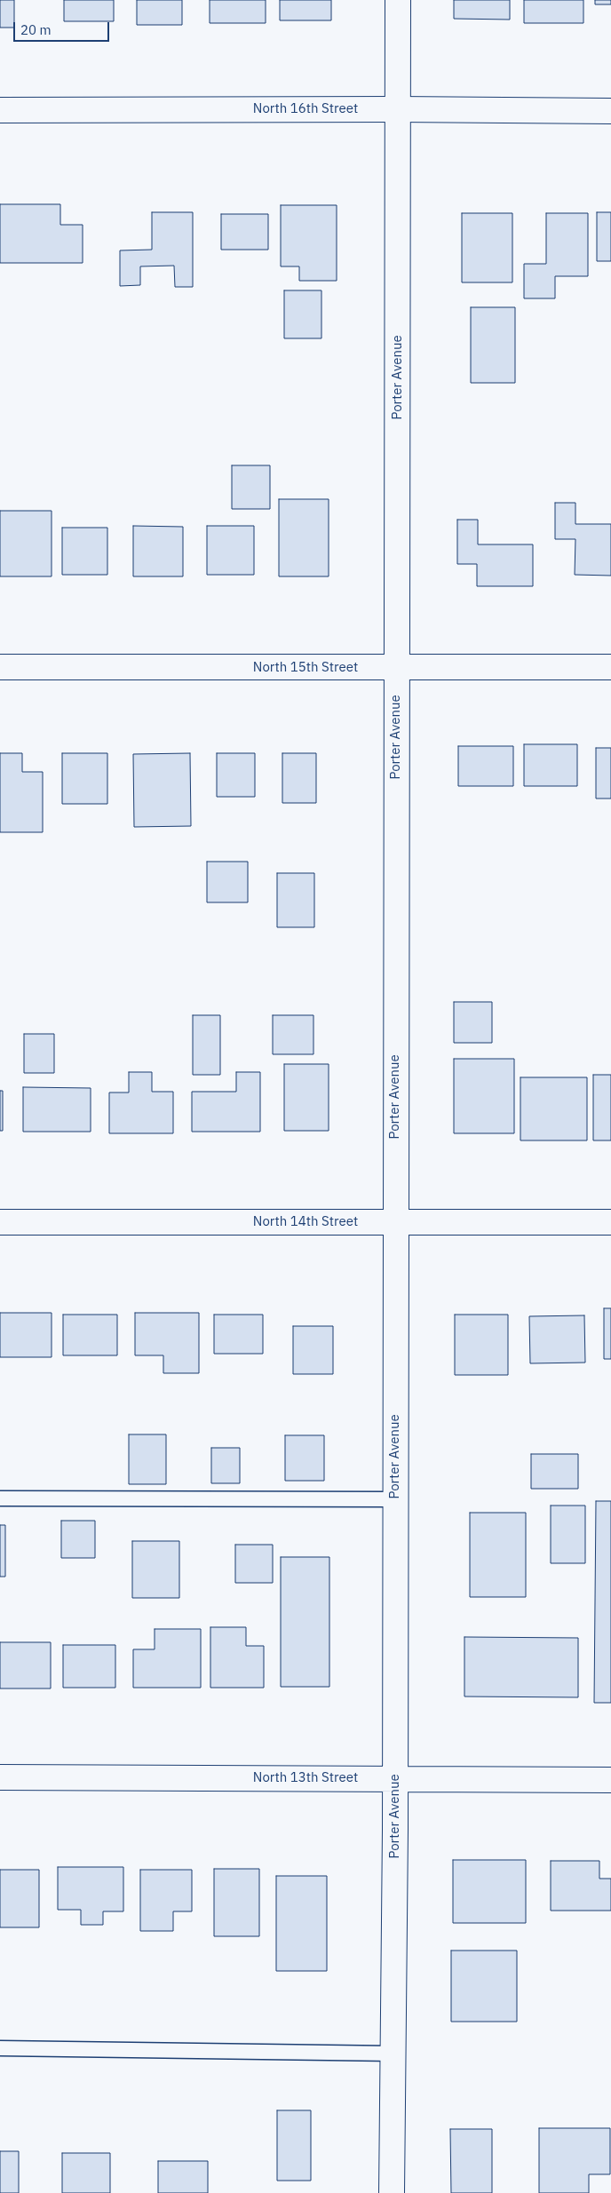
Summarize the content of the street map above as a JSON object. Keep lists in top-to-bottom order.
{
  "streets": {
    "street": [
      "North 16th Street",
      "Porter Avenue",
      "North 15th Street",
      "North 14th Street",
      "North 13th Street"
    ]
  },
  "crossings": [
    ["North 16th Street", "Porter Avenue"],
    ["Porter Avenue", "North 15th Street"],
    ["Porter Avenue", "North 14th Street"],
    ["Porter Avenue", "North 13th Street"]
  ],
  "scale_bar": "20 m"
}
